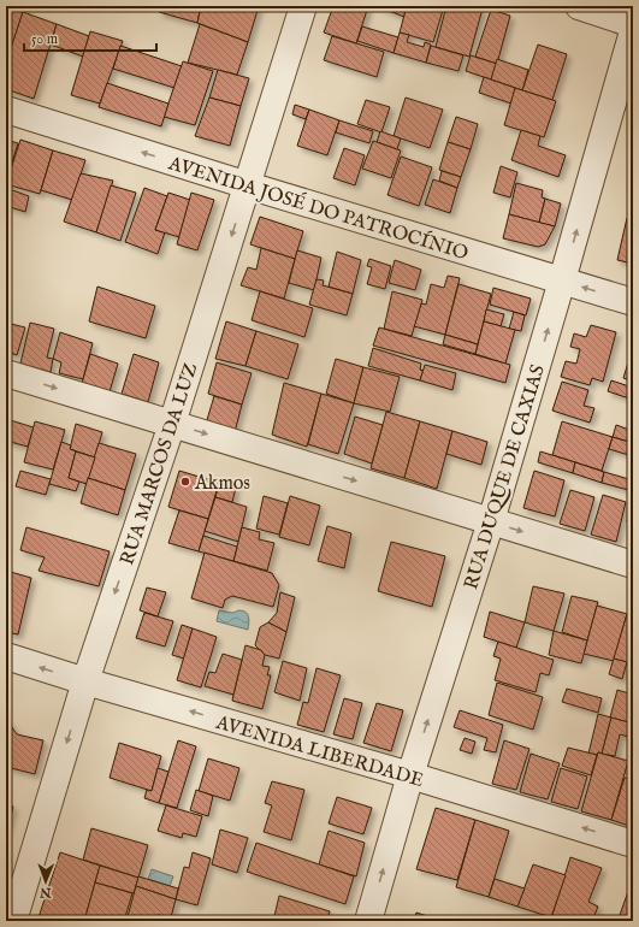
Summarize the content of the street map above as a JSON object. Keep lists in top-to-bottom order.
{
  "streets": {
    "street": [
      "AVENIDA JOSÉ DO PATROCÍNIO",
      "RUA MARCOS DA LUZ",
      "RUA DUQUE DE CAXIAS",
      "AVENIDA LIBERDADE"
    ]
  },
  "crossings": [
    ["AVENIDA JOSÉ DO PATROCÍNIO", "RUA MARCOS DA LUZ"],
    ["AVENIDA JOSÉ DO PATROCÍNIO", "RUA DUQUE DE CAXIAS"],
    ["RUA MARCOS DA LUZ", "AVENIDA LIBERDADE"],
    ["RUA DUQUE DE CAXIAS", "AVENIDA LIBERDADE"]
  ],
  "one_way": [
    "AVENIDA JOSÉ DO PATROCÍNIO",
    "RUA MARCOS DA LUZ",
    "RUA DUQUE DE CAXIAS",
    "AVENIDA LIBERDADE"
  ],
  "places": ["Akmos"],
  "scale_bar": "50 m",
  "north": "bottom"
}
